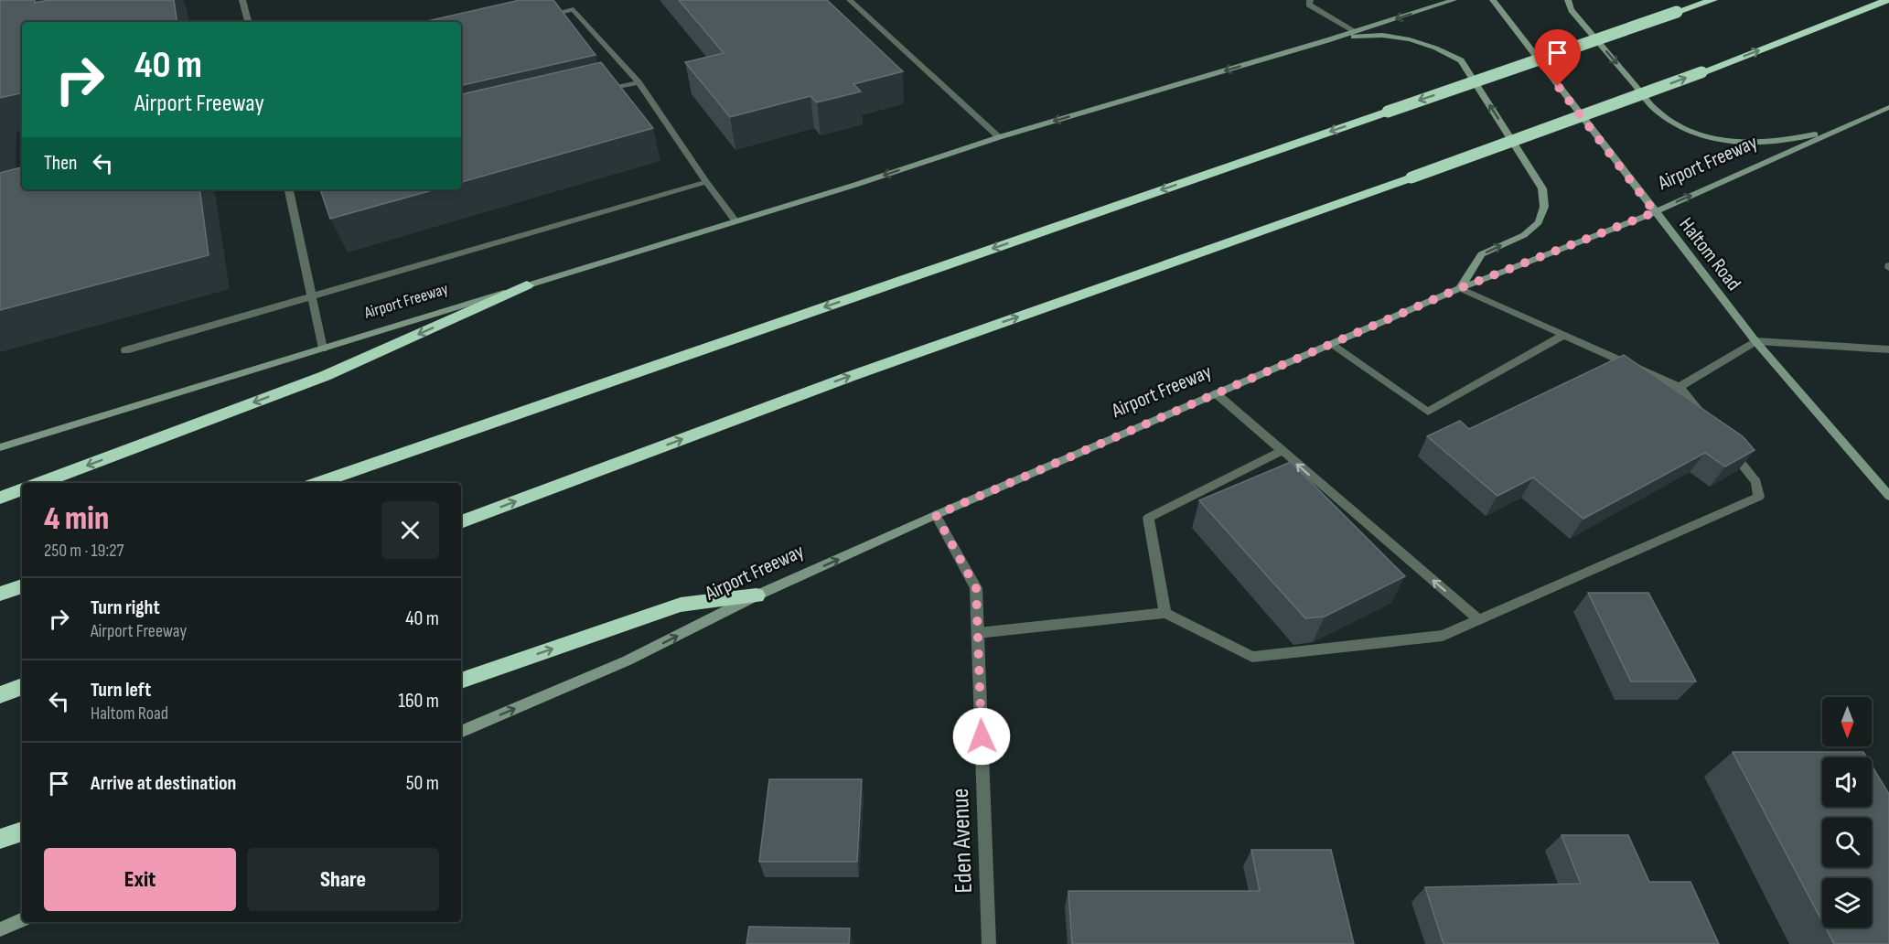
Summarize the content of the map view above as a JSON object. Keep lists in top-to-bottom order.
{
  "streets": {
    "main road": ["Airport Freeway", "Haltom Road"],
    "street": ["Eden Avenue"]
  },
  "crossings": [
    ["Airport Freeway", "Haltom Road"],
    ["Airport Freeway", "Eden Avenue"]
  ],
  "north": "bottom",
  "page": {
    "turn": ["40 m", "Airport Freeway"],
    "then": "Then",
    "heading": ["4 min", "250 m · 19:27"],
    "list": [
      {
        "name": "Turn right",
        "note": "Airport Freeway",
        "value": "40 m"
      },
      {
        "name": "Turn left",
        "note": "Haltom Road",
        "value": "160 m"
      },
      {
        "name": "Arrive at destination",
        "value": "50 m"
      }
    ],
    "buttons": ["Exit", "Share"]
  }
}
